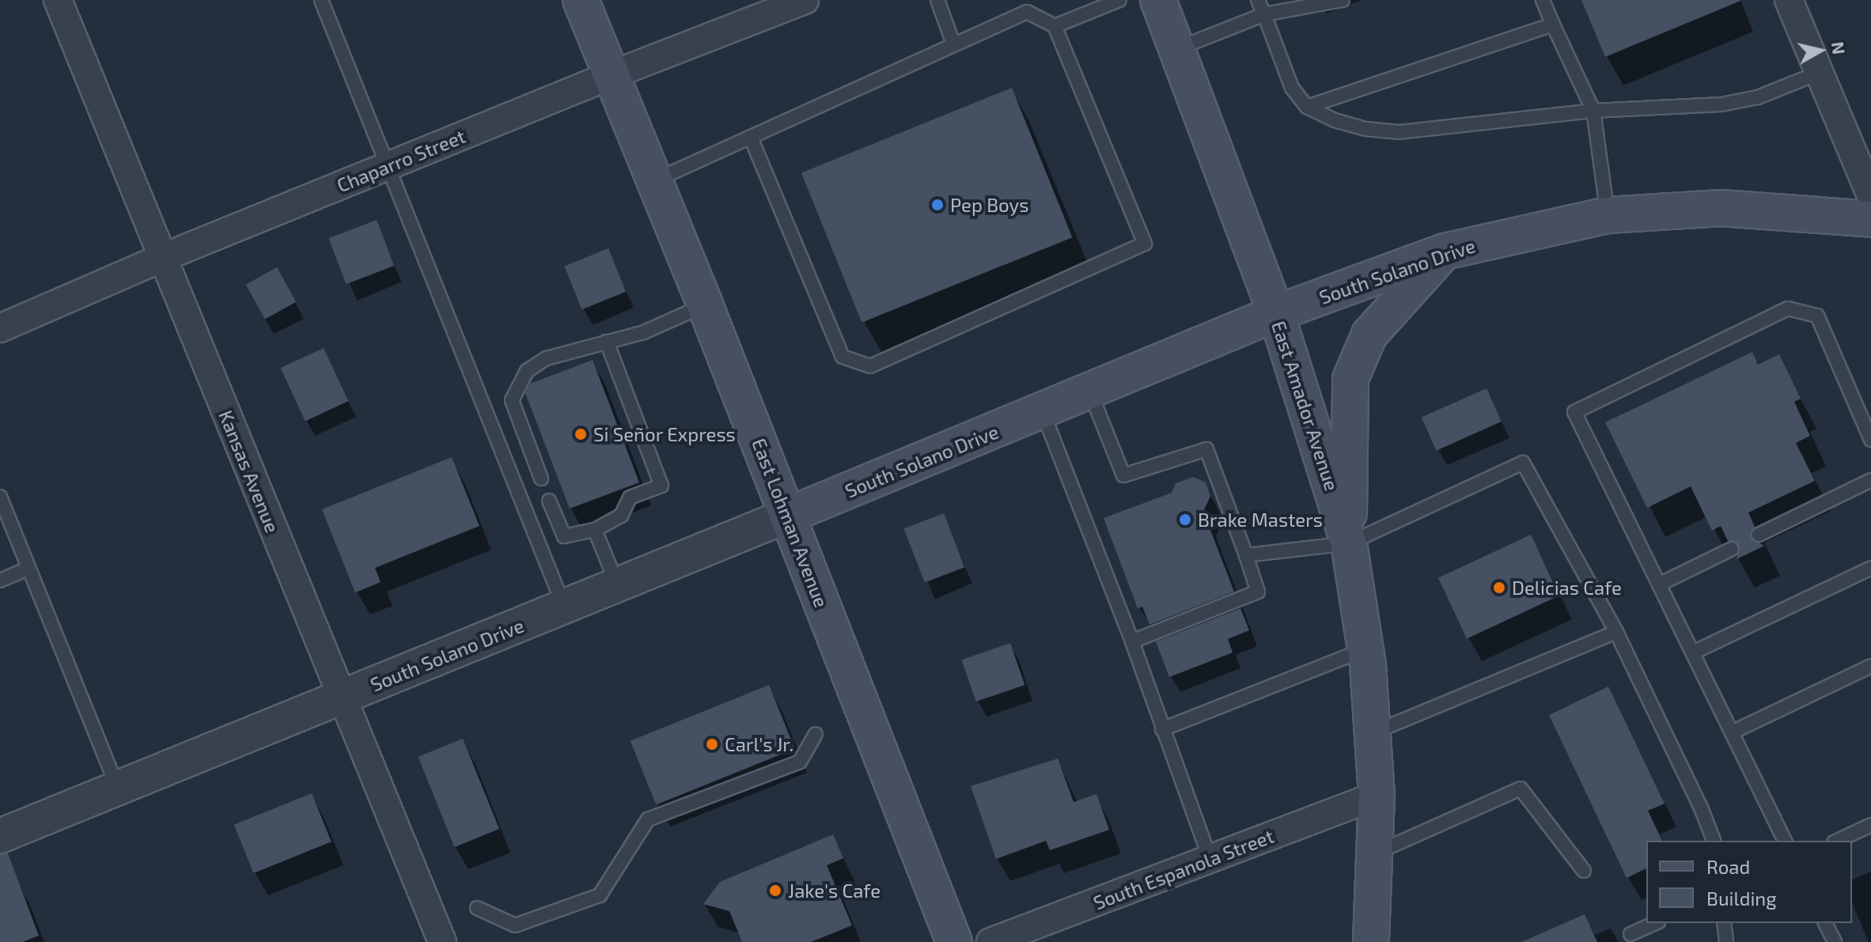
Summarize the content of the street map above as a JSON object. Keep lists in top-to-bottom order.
{
  "streets": {
    "main road": ["South Solano Drive", "East Amador Avenue", "East Lohman Avenue"],
    "street": ["Chaparro Street", "Kansas Avenue", "South Espanola Street"]
  },
  "crossings": [
    ["Chaparro Street", "Kansas Avenue"],
    ["Chaparro Street", "East Lohman Avenue"],
    ["South Solano Drive", "East Amador Avenue"],
    ["South Solano Drive", "Kansas Avenue"],
    ["South Solano Drive", "East Lohman Avenue"],
    ["East Amador Avenue", "South Espanola Street"]
  ],
  "places": [
    "Pep Boys",
    "Si Señor Express",
    "Brake Masters",
    "Delicias Cafe",
    "Carl's Jr.",
    "Jake's Cafe"
  ],
  "legend": ["Road", "Building"],
  "north": "right"
}
